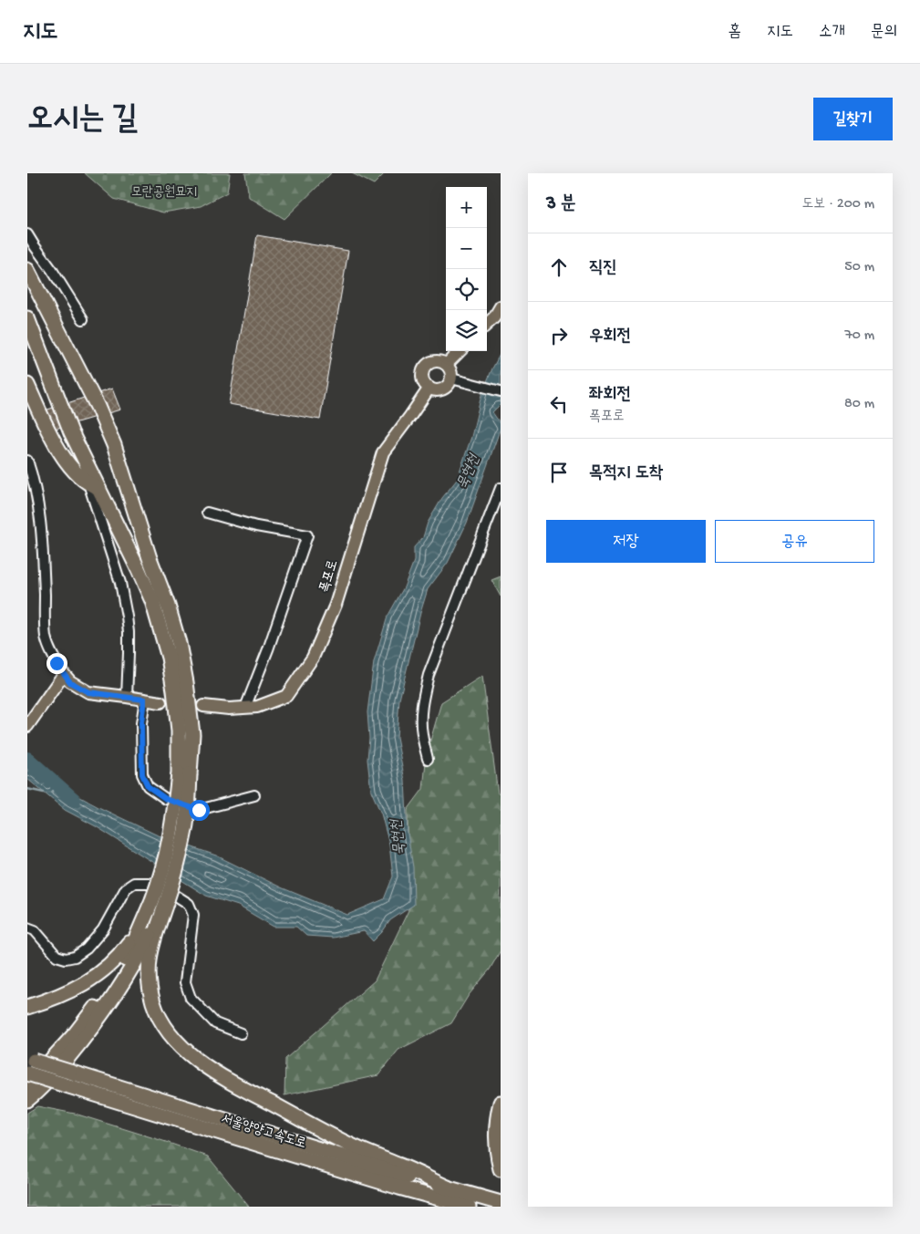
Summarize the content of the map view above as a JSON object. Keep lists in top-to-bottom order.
{
  "streets": {
    "highway": ["서울양양고속도로"],
    "main road": ["폭포로"]
  },
  "water": ["묵현천"],
  "parks": ["모란공원묘지"],
  "page": {
    "header": "지도",
    "nav": [
      "홈",
      "지도",
      "소개",
      "문의"
    ],
    "title": "오시는 길",
    "buttons": [
      "길찾기",
      ["저장", "공유"]
    ],
    "heading": ["3 분", "도보 · 200 m"],
    "map_buttons": ["+", "−"],
    "list": [
      ["직진", "50 m"],
      ["우회전", "70 m"],
      ["좌회전", "폭포로", "80 m"],
      "목적지 도착"
    ]
  }
}
